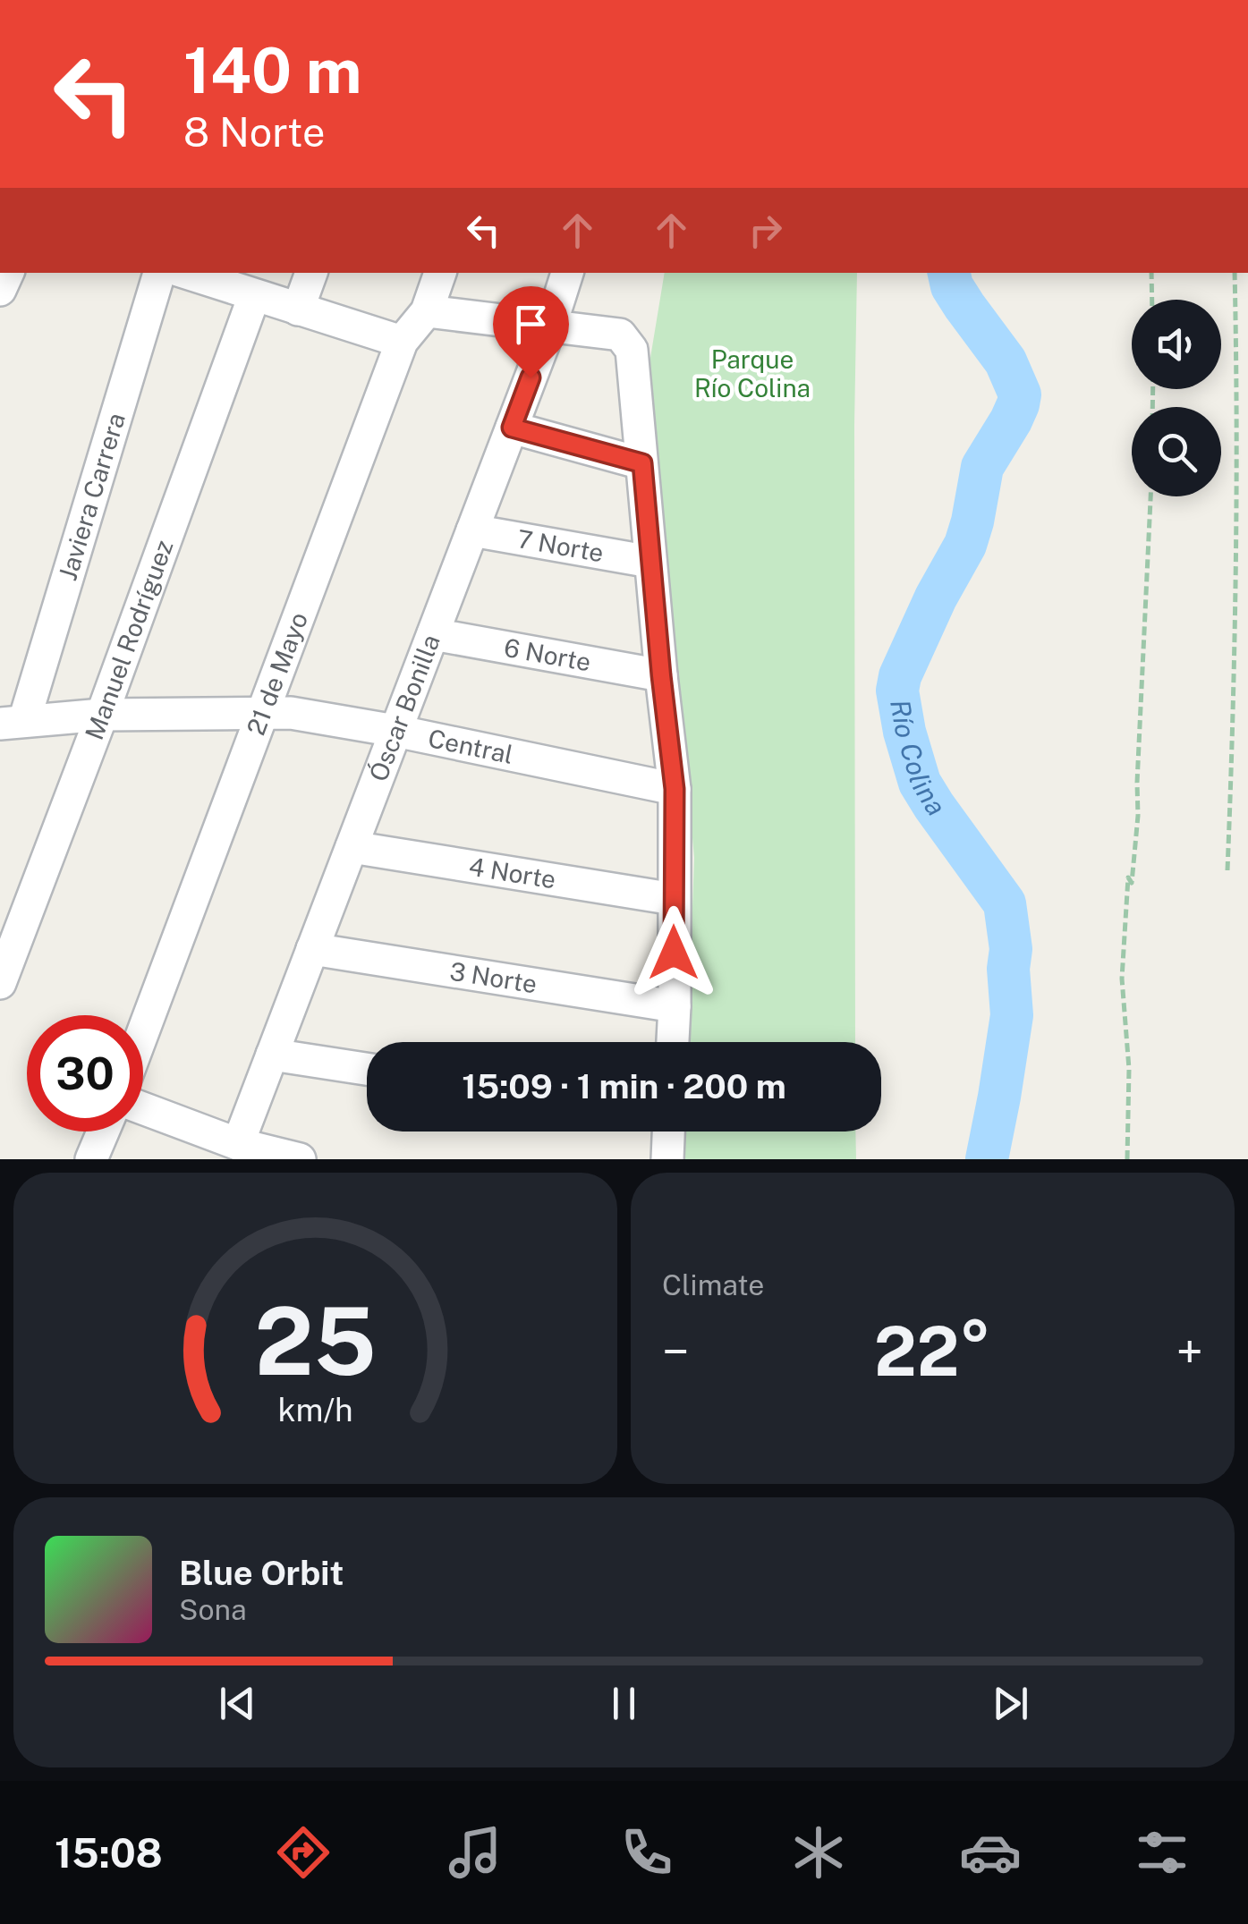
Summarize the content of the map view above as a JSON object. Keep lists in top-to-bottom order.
{
  "streets": {
    "street": [
      "Javiera Carrera",
      "7 Norte",
      "Manuel Rodríguez",
      "6 Norte",
      "21 de Mayo",
      "Óscar Bonilla",
      "Central",
      "4 Norte",
      "3 Norte"
    ]
  },
  "crossings": [
    ["Javiera Carrera", "Central"],
    ["7 Norte", "Óscar Bonilla"],
    ["Manuel Rodríguez", "Central"],
    ["6 Norte", "Óscar Bonilla"],
    ["21 de Mayo", "Central"],
    ["Óscar Bonilla", "Central"],
    ["Óscar Bonilla", "4 Norte"],
    ["Óscar Bonilla", "3 Norte"]
  ],
  "water": ["Río Colina"],
  "parks": ["Parque Río Colina"],
  "page": {
    "turn": ["140 m", "8 Norte"],
    "limit": "30",
    "trip": "15:09 · 1 min · 200 m",
    "tile": "Climate",
    "heat": ["−", "22°", "+"],
    "song": ["Blue Orbit", "Sona"],
    "tabs": "15:08",
    "gauge": ["25", "km/h"]
  }
}
